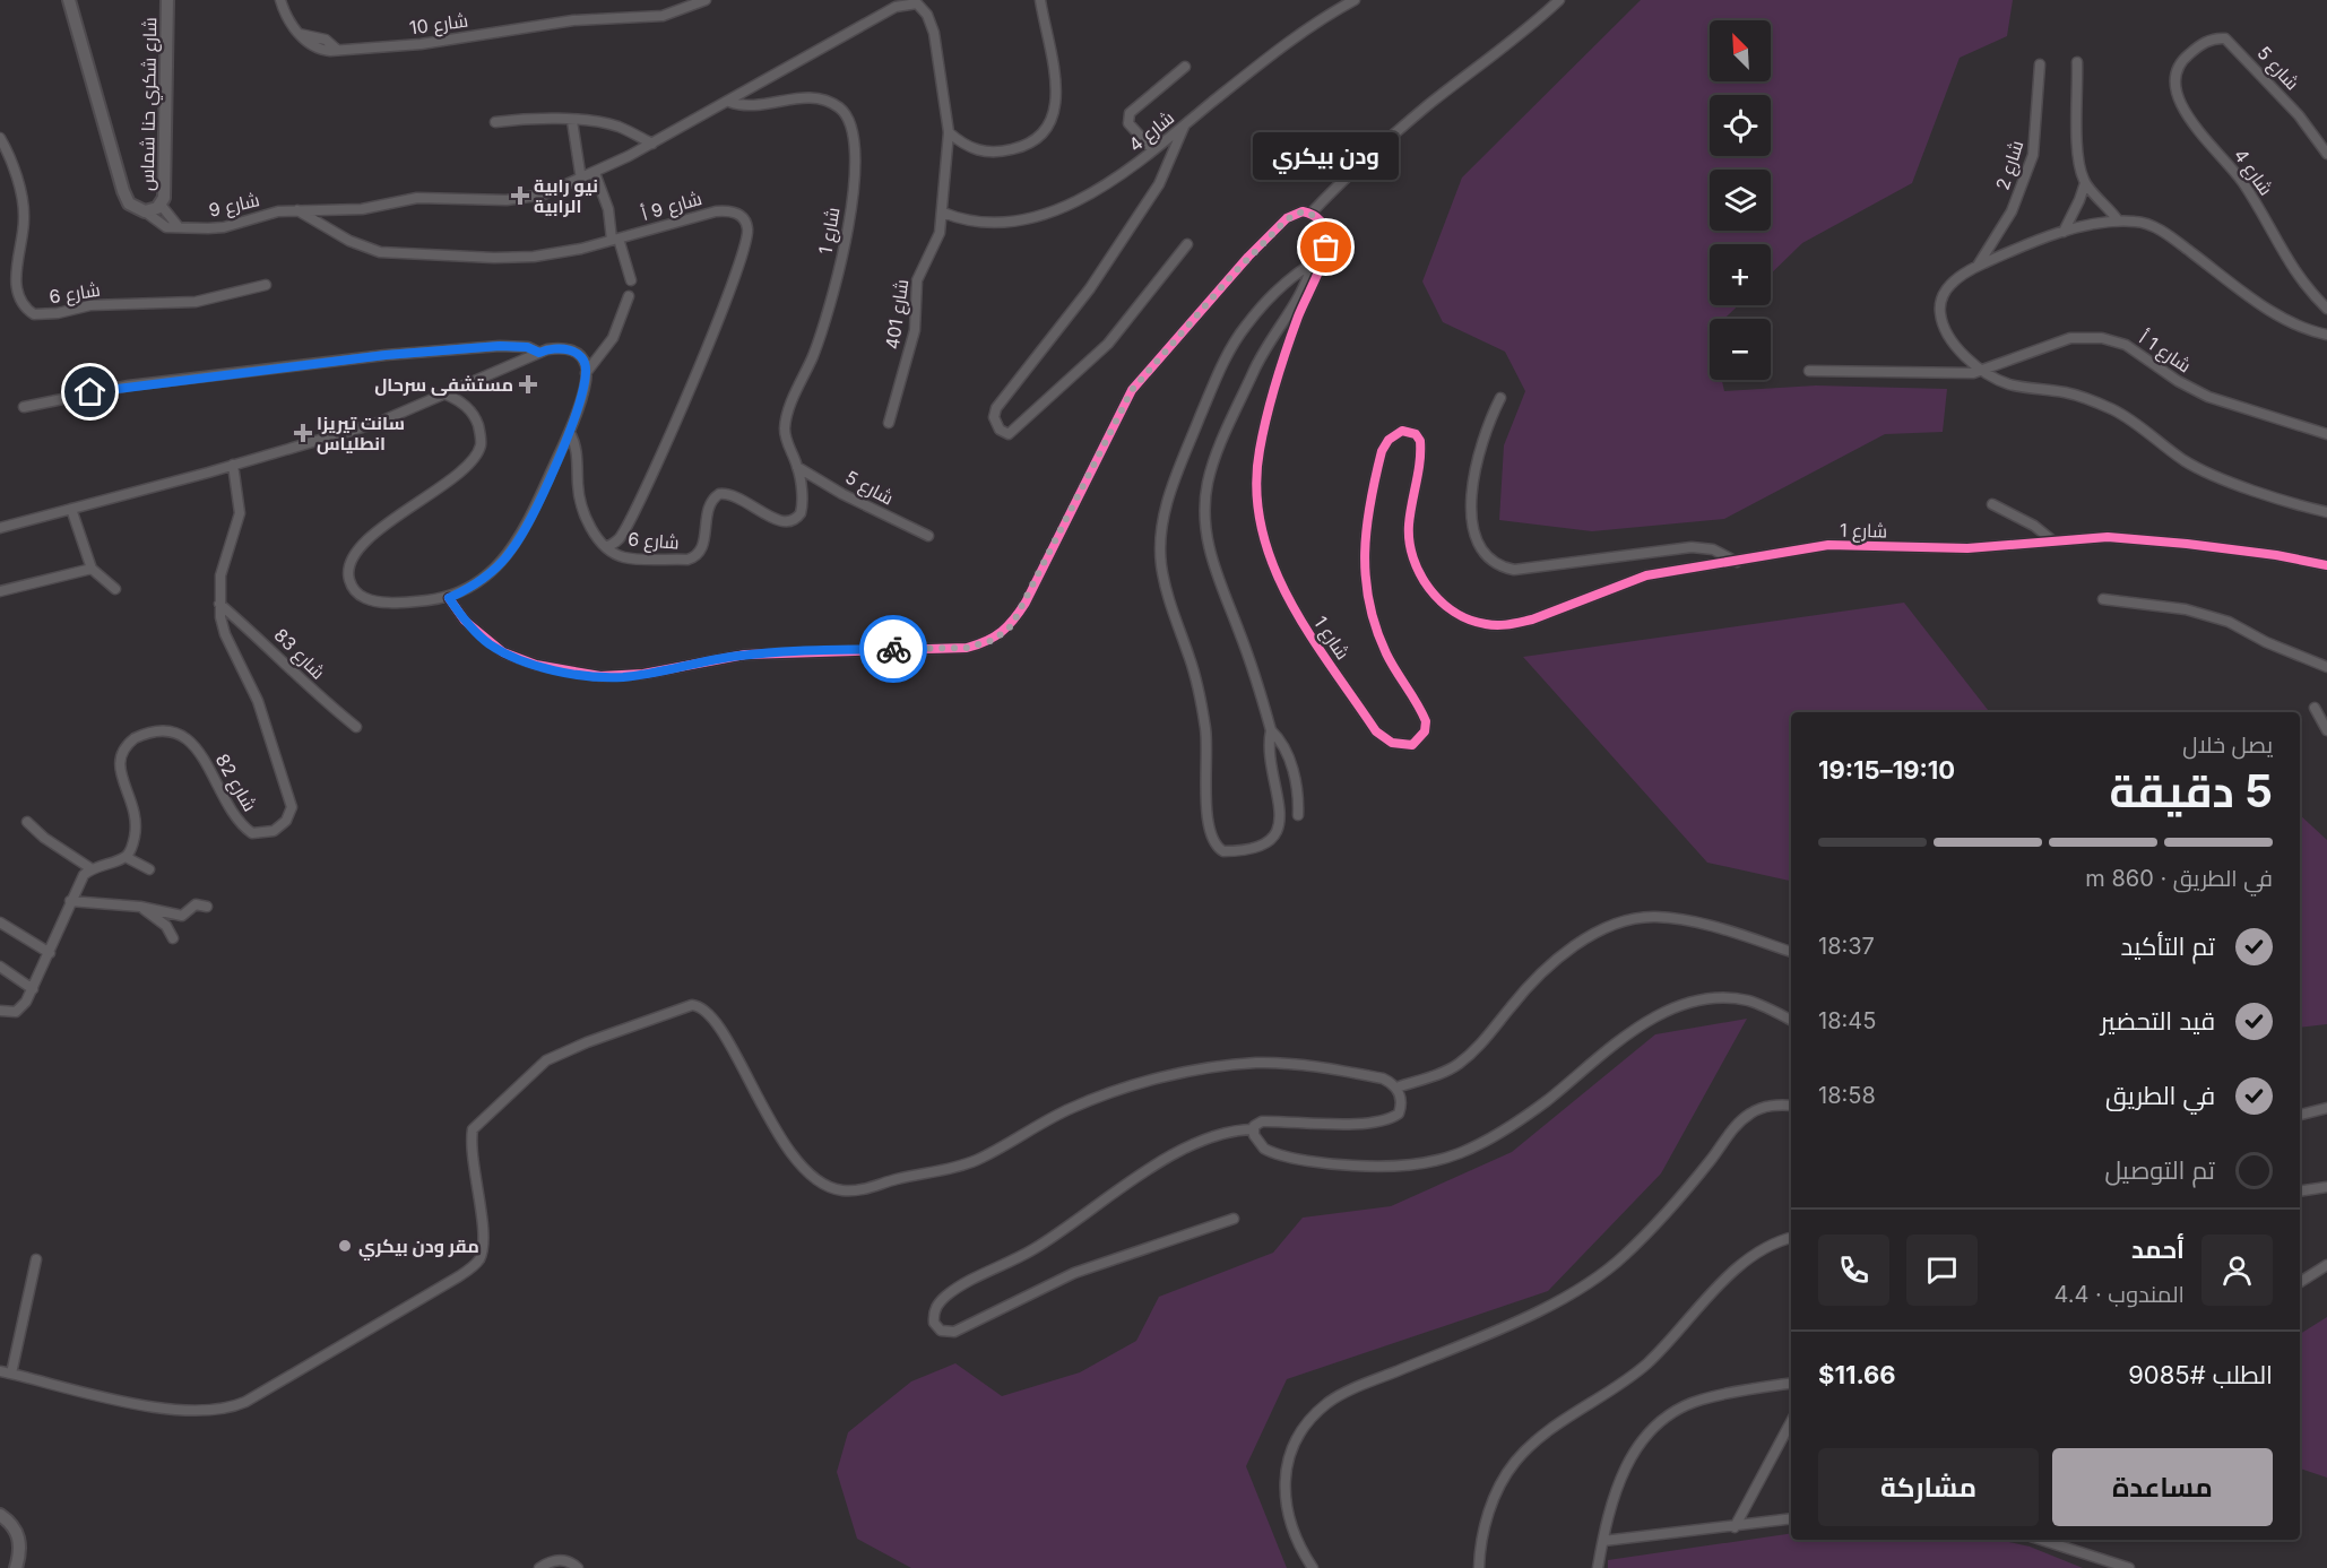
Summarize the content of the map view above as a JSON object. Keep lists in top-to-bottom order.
{
  "streets": {
    "street": [
      "شارع 10",
      "شارع 5",
      "شارع شكري حنا شماس",
      "شارع 4",
      "شارع 2",
      "شارع 9",
      "شارع 9 أ",
      "شارع 1",
      "شارع 6",
      "شارع 401",
      "شارع 1 أ",
      "شارع 83",
      "شارع 82"
    ]
  },
  "crossings": [
    ["شارع 5", "شارع 4"],
    ["شارع 5", "شارع 1"],
    ["شارع 5", "شارع 6"],
    ["شارع شكري حنا شماس", "شارع 9"],
    ["شارع 4", "شارع 401"],
    ["شارع 9", "شارع 9 أ"],
    ["شارع 9 أ", "شارع 6"],
    ["شارع 1", "شارع 6"],
    ["شارع 1", "شارع 401"],
    ["شارع 83", "شارع 82"]
  ],
  "places": {
    "health": ["نيو رابية الرابية", "مستشفى سرحال", "سانت تيريزا انطلياس"],
    "other": ["ودن بيكري", "مقر ودن بيكري"]
  },
  "north": "top left",
  "page": {
    "map_buttons": ["+", "−"],
    "bubble": "ودن بيكري",
    "heading": ["5 دقيقة", "يصل خلال", "19:10–19:15"],
    "panel": [
      "أحمد",
      "المندوب · 4.4",
      "الطلب #9085",
      "$11.66"
    ],
    "bar": "في الطريق · 860 m",
    "list": [
      ["تم التأكيد", "18:37"],
      ["قيد التحضير", "18:45"],
      ["في الطريق", "18:58"],
      "تم التوصيل"
    ],
    "buttons": ["مساعدة", "مشاركة"]
  }
}
